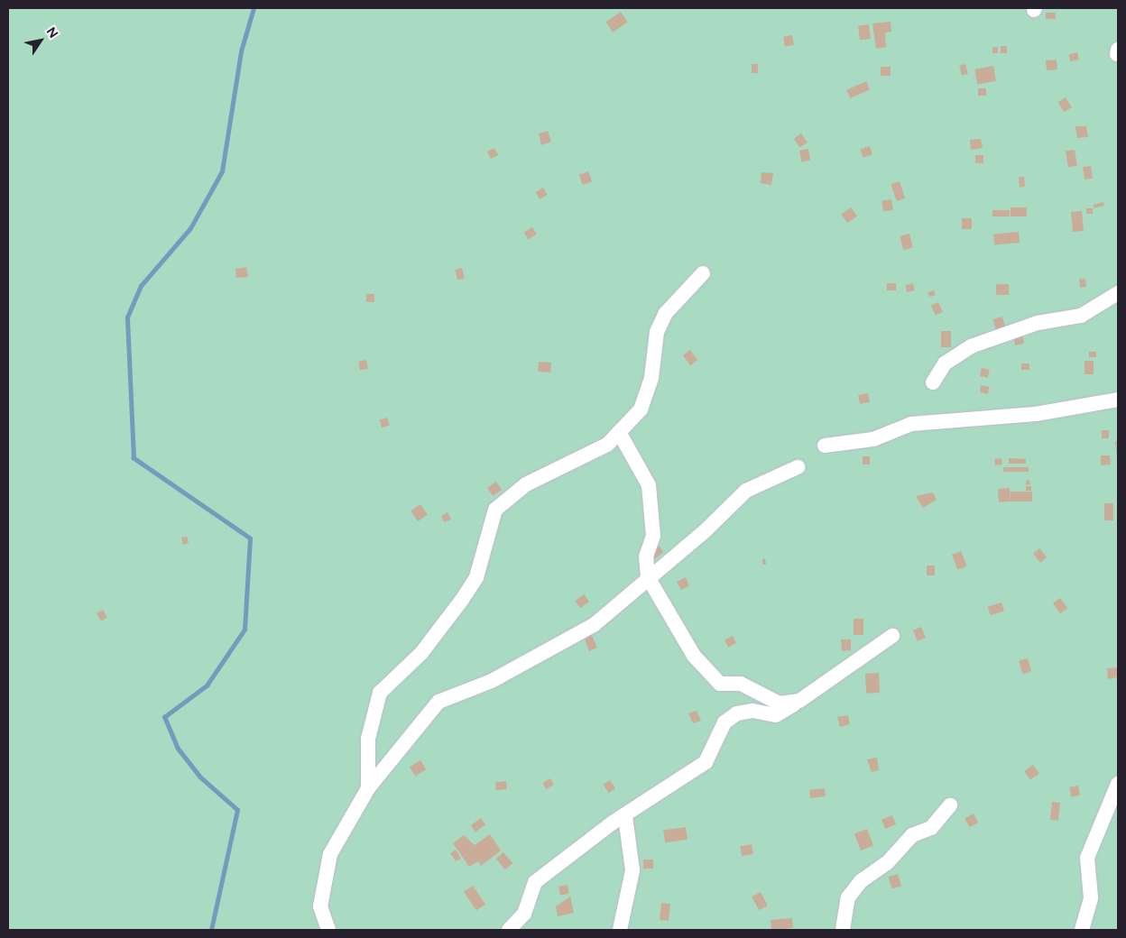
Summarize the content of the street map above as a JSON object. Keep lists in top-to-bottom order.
{
  "north": "top right"
}
